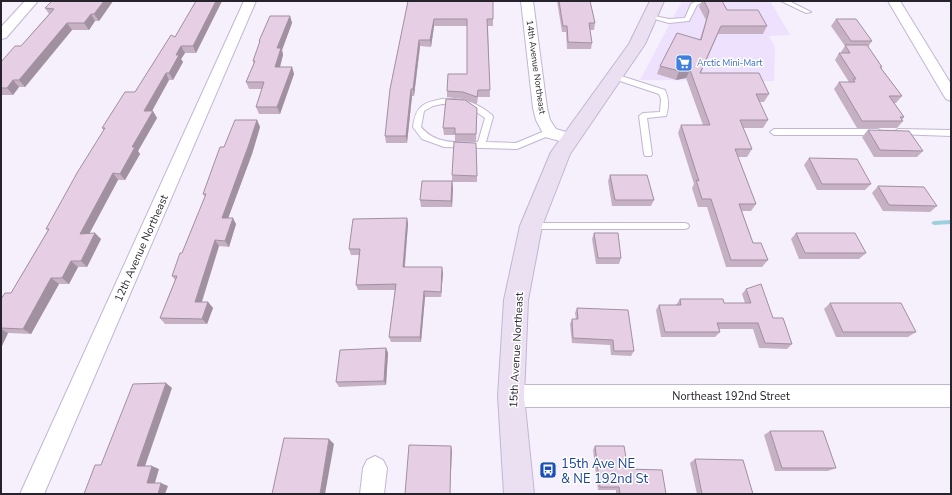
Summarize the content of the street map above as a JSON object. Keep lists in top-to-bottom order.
{
  "streets": {
    "main road": ["15th Avenue Northeast"],
    "street": ["14th Avenue Northeast", "12th Avenue Northeast", "Northeast 192nd Street"]
  },
  "crossings": [
    ["15th Avenue Northeast", "Northeast 192nd Street"]
  ],
  "places": {
    "supermarket": ["Arctic Mini-Mart"],
    "bus stop": ["15th Ave NE & NE 192nd St"]
  }
}
